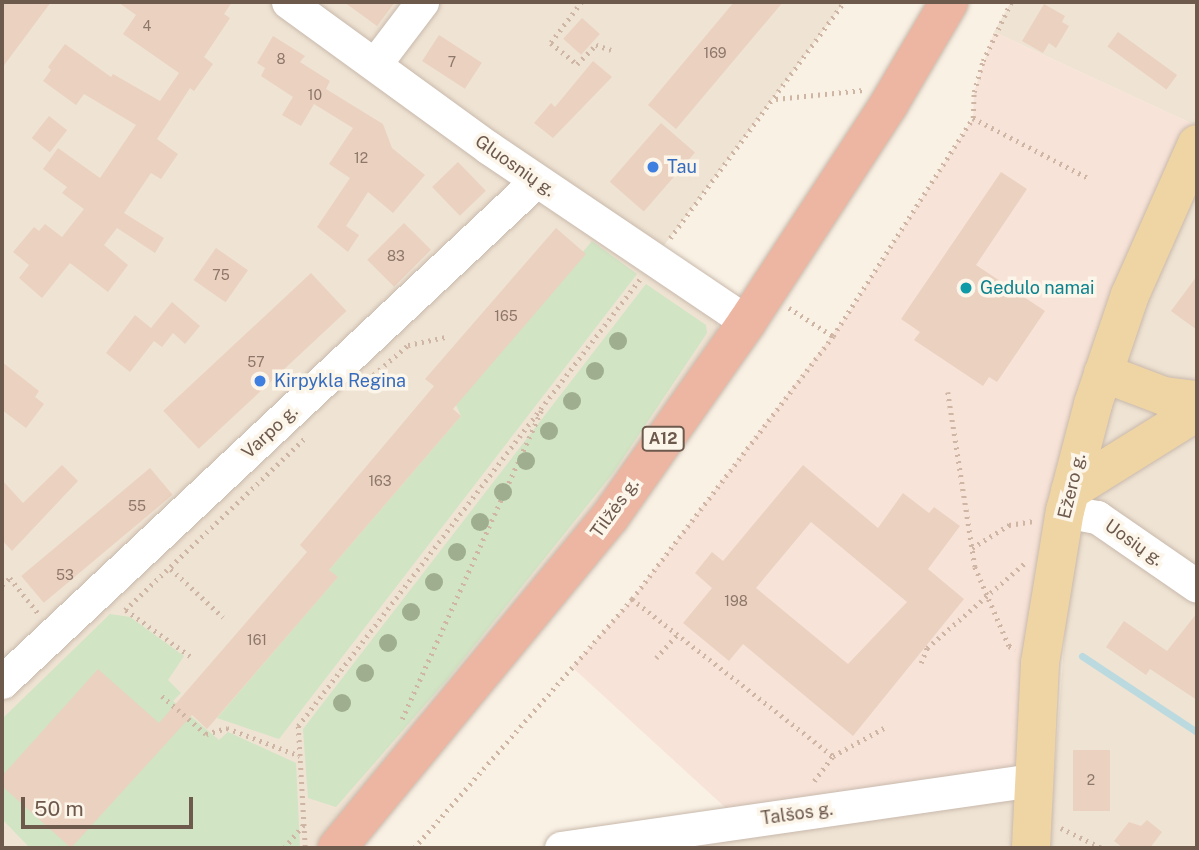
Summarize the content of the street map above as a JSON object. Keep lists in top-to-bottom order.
{
  "streets": {
    "highway": ["A12", "Tilžės g."],
    "main road": ["Ežero g."],
    "street": [
      "Gluosnių g.",
      "Varpo g.",
      "Uosių g.",
      "Talšos g."
    ]
  },
  "crossings": [
    ["Gluosnių g.", "Varpo g."],
    ["Gluosnių g.", "Tilžės g."],
    ["Ežero g.", "Uosių g."],
    ["Ežero g.", "Talšos g."]
  ],
  "places": ["Tau", "Gedulo namai", "Kirpykla Regina"],
  "house_numbers": [
    "4",
    "169",
    "8",
    "7",
    "10",
    "12",
    "83",
    "75",
    "165",
    "57",
    "163",
    "55",
    "53",
    "198",
    "161",
    "2"
  ],
  "scale_bar": "50 m"
}
